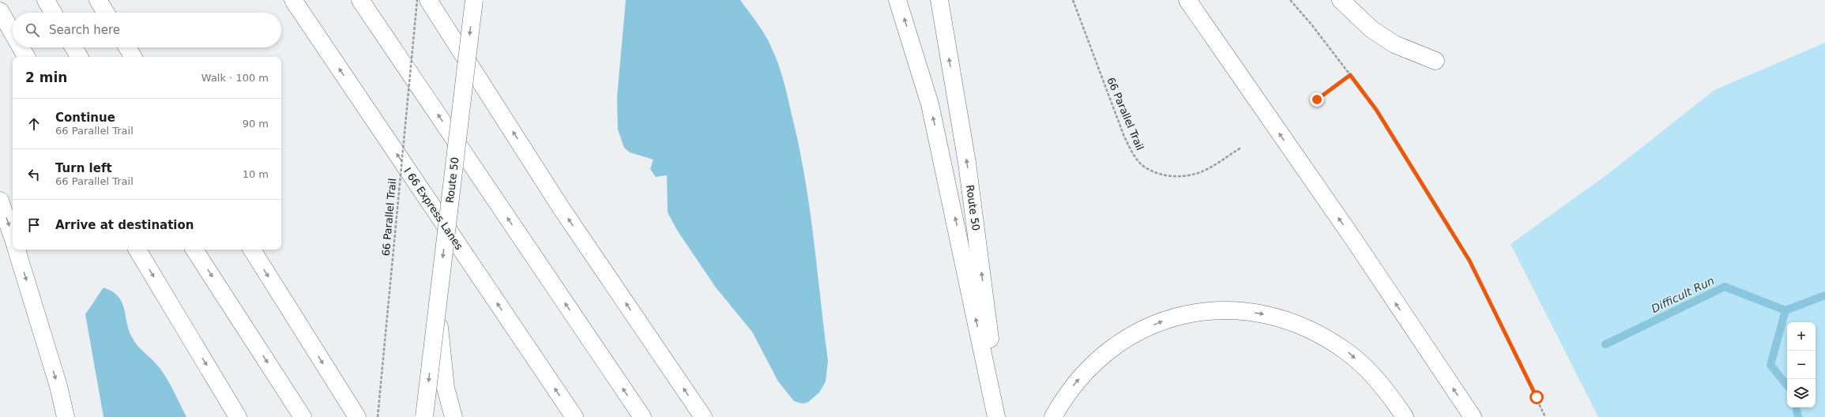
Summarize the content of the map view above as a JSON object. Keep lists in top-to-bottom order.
{
  "streets": {
    "main road": ["Route 50", "I 66 Express Lanes"],
    "path": ["66 Parallel Trail"]
  },
  "water": ["Difficult Run"],
  "page": {
    "search": "Search here",
    "heading": ["2 min", "Walk · 100 m"],
    "list": [
      ["Continue", "66 Parallel Trail", "90 m"],
      ["Turn left", "66 Parallel Trail", "10 m"],
      "Arrive at destination"
    ],
    "map_buttons": ["+", "−"]
  }
}
